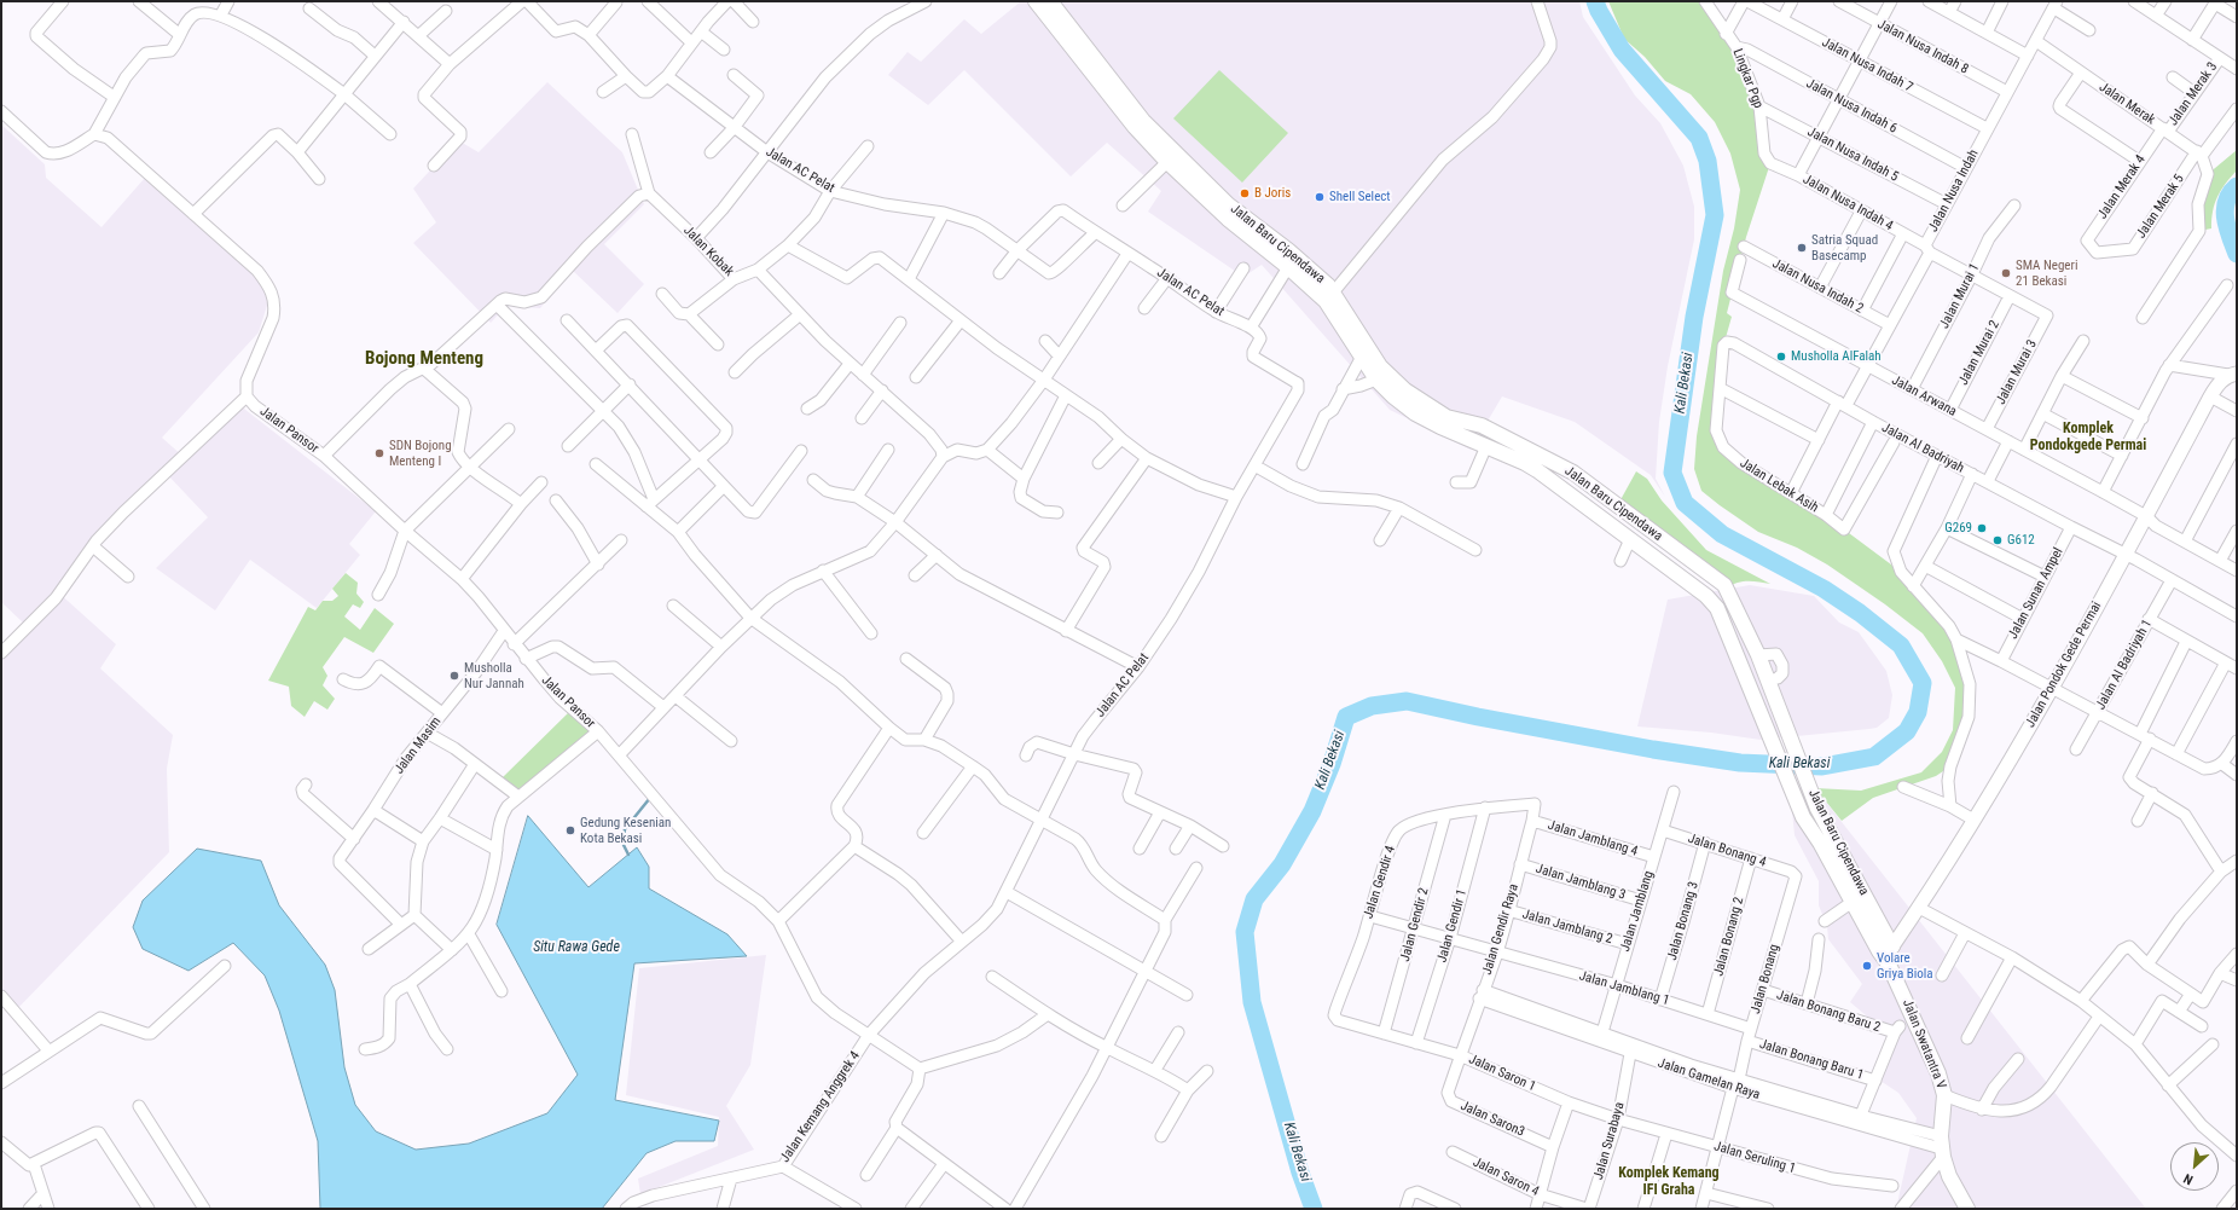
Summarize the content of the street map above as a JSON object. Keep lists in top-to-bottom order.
{
  "streets": {
    "main road": ["Jalan Baru Cipendawa", "Jalan Swatantra V"],
    "street": [
      "Jalan Nusa Indah 8",
      "Jalan Nusa Indah 7",
      "Lingkar Pgp",
      "Jalan Merak 3",
      "Jalan Merak",
      "Jalan Nusa Indah 6",
      "Jalan Nusa Indah 5",
      "Jalan AC Pelat",
      "Jalan Merak 4",
      "Jalan Nusa Indah",
      "Jalan Nusa Indah 4",
      "Jalan Merak 5",
      "Jalan Kobak",
      "Jalan Nusa Indah 2",
      "Jalan Murai 1",
      "Jalan Murai 2",
      "Jalan Murai 3",
      "Jalan Arwana",
      "Jalan Pansor",
      "Jalan Al Badriyah",
      "Jalan Lebak Asih",
      "Jalan Sunan Ampel",
      "Jalan Pondok Gede Permai",
      "Jalan Al Badriyah 1",
      "Jalan Masim",
      "Jalan Jamblang 4",
      "Jalan Bonang 4",
      "Jalan Gendir 4",
      "Jalan Jamblang 3",
      "Jalan Jamblang",
      "Jalan Bonang 3",
      "Jalan Gendir 2",
      "Jalan Gendir 1",
      "Jalan Jamblang 2",
      "Jalan Gendir Raya",
      "Jalan Bonang 2",
      "Jalan Bonang",
      "Jalan Jamblang 1",
      "Jalan Bonang Baru 2",
      "Jalan Bonang Baru 1",
      "Jalan Saron 1",
      "Jalan Gamelan Raya",
      "Jalan Kemang Anggrek 4",
      "Jalan Saron3",
      "Jalan Surabaya",
      "Jalan Seruling 1",
      "Jalan Saron 4"
    ]
  },
  "crossings": [
    ["Jalan Nusa Indah 8", "Jalan Nusa Indah"],
    ["Jalan Nusa Indah 7", "Jalan Nusa Indah"],
    ["Lingkar Pgp", "Jalan Nusa Indah 6"],
    ["Lingkar Pgp", "Jalan Nusa Indah 5"],
    ["Lingkar Pgp", "Jalan Nusa Indah 4"],
    ["Jalan Merak 3", "Jalan Merak"],
    ["Jalan Merak 3", "Jalan Merak 4"],
    ["Jalan Merak", "Jalan Merak 4"],
    ["Jalan Merak", "Jalan Nusa Indah"],
    ["Jalan Merak", "Jalan Merak 5"],
    ["Jalan Nusa Indah 6", "Jalan Nusa Indah"],
    ["Jalan Nusa Indah 5", "Jalan Nusa Indah"],
    ["Jalan AC Pelat", "Jalan Kobak"],
    ["Jalan AC Pelat", "Jalan Pansor"],
    ["Jalan AC Pelat", "Jalan Kemang Anggrek 4"],
    ["Jalan Merak 4", "Jalan Merak 5"],
    ["Jalan Nusa Indah", "Jalan Nusa Indah 4"],
    ["Jalan Nusa Indah", "Jalan Nusa Indah 2"],
    ["Jalan Nusa Indah", "Jalan Arwana"],
    ["Jalan Nusa Indah", "Jalan Al Badriyah"],
    ["Jalan Nusa Indah", "Jalan Lebak Asih"],
    ["Jalan Nusa Indah 4", "Jalan Murai 1"],
    ["Jalan Nusa Indah 4", "Jalan Murai 2"],
    ["Jalan Nusa Indah 4", "Jalan Murai 3"],
    ["Jalan Baru Cipendawa", "Jalan Pondok Gede Permai"],
    ["Jalan Baru Cipendawa", "Jalan Swatantra V"],
    ["Jalan Murai 1", "Jalan Arwana"],
    ["Jalan Murai 2", "Jalan Arwana"],
    ["Jalan Murai 3", "Jalan Arwana"],
    ["Jalan Arwana", "Jalan Pondok Gede Permai"],
    ["Jalan Pansor", "Jalan Masim"],
    ["Jalan Pansor", "Jalan Kemang Anggrek 4"],
    ["Jalan Al Badriyah", "Jalan Lebak Asih"],
    ["Jalan Al Badriyah", "Jalan Sunan Ampel"],
    ["Jalan Al Badriyah", "Jalan Pondok Gede Permai"],
    ["Jalan Al Badriyah", "Jalan Al Badriyah 1"],
    ["Jalan Pondok Gede Permai", "Jalan Swatantra V"],
    ["Jalan Jamblang 4", "Jalan Jamblang"],
    ["Jalan Jamblang 4", "Jalan Gendir Raya"],
    ["Jalan Bonang 4", "Jalan Jamblang"],
    ["Jalan Bonang 4", "Jalan Bonang 3"],
    ["Jalan Bonang 4", "Jalan Bonang 2"],
    ["Jalan Bonang 4", "Jalan Bonang"],
    ["Jalan Gendir 4", "Jalan Gendir 2"],
    ["Jalan Gendir 4", "Jalan Gendir 1"],
    ["Jalan Gendir 4", "Jalan Gendir Raya"],
    ["Jalan Gendir 4", "Jalan Jamblang 1"],
    ["Jalan Gendir 4", "Jalan Saron 1"],
    ["Jalan Jamblang 3", "Jalan Jamblang"],
    ["Jalan Jamblang 3", "Jalan Gendir Raya"],
    ["Jalan Jamblang", "Jalan Jamblang 2"],
    ["Jalan Jamblang", "Jalan Jamblang 1"],
    ["Jalan Jamblang", "Jalan Gamelan Raya"],
    ["Jalan Bonang 3", "Jalan Jamblang 1"],
    ["Jalan Gendir 2", "Jalan Jamblang 1"],
    ["Jalan Gendir 2", "Jalan Saron 1"],
    ["Jalan Gendir 1", "Jalan Jamblang 1"],
    ["Jalan Gendir 1", "Jalan Saron 1"],
    ["Jalan Jamblang 2", "Jalan Gendir Raya"],
    ["Jalan Gendir Raya", "Jalan Jamblang 1"],
    ["Jalan Gendir Raya", "Jalan Saron 1"],
    ["Jalan Gendir Raya", "Jalan Gamelan Raya"],
    ["Jalan Gendir Raya", "Jalan Saron3"],
    ["Jalan Bonang 2", "Jalan Jamblang 1"],
    ["Jalan Bonang", "Jalan Jamblang 1"],
    ["Jalan Bonang", "Jalan Bonang Baru 2"],
    ["Jalan Bonang", "Jalan Bonang Baru 1"],
    ["Jalan Bonang", "Jalan Gamelan Raya"],
    ["Jalan Bonang", "Jalan Seruling 1"],
    ["Jalan Bonang Baru 2", "Jalan Bonang Baru 1"],
    ["Jalan Swatantra V", "Jalan Gamelan Raya"],
    ["Jalan Saron 1", "Jalan Saron3"],
    ["Jalan Saron 1", "Jalan Surabaya"],
    ["Jalan Saron 1", "Jalan Seruling 1"],
    ["Jalan Gamelan Raya", "Jalan Surabaya"],
    ["Jalan Surabaya", "Jalan Seruling 1"],
    ["Jalan Surabaya", "Jalan Saron 4"]
  ],
  "districts": ["Bojong Menteng", "Komplek Pondokgede Permai", "Komplek Kemang IFI Graha"],
  "water": ["Kali Bekasi", "Situ Rawa Gede"],
  "places": [
    "B Joris",
    "Shell Select",
    "Satria Squad Basecamp",
    "SMA Negeri 21 Bekasi",
    "Musholla AlFalah",
    "SDN Bojong Menteng I",
    "G269",
    "G612",
    "Musholla Nur Jannah",
    "Gedung Kesenian Kota Bekasi",
    "Volare Griya Biola"
  ],
  "north": "bottom left"
}
